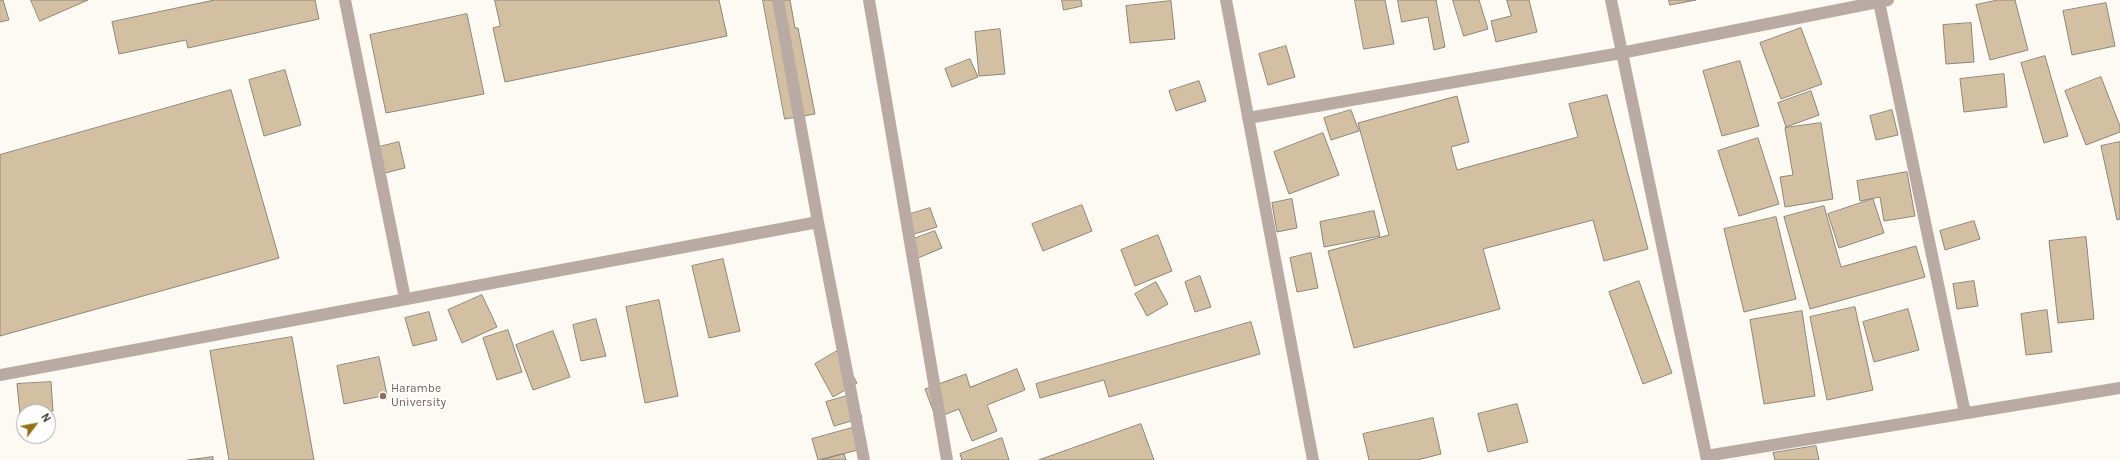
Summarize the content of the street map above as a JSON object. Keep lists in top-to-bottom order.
{
  "places": ["Harambe University"],
  "north": "top right"
}
